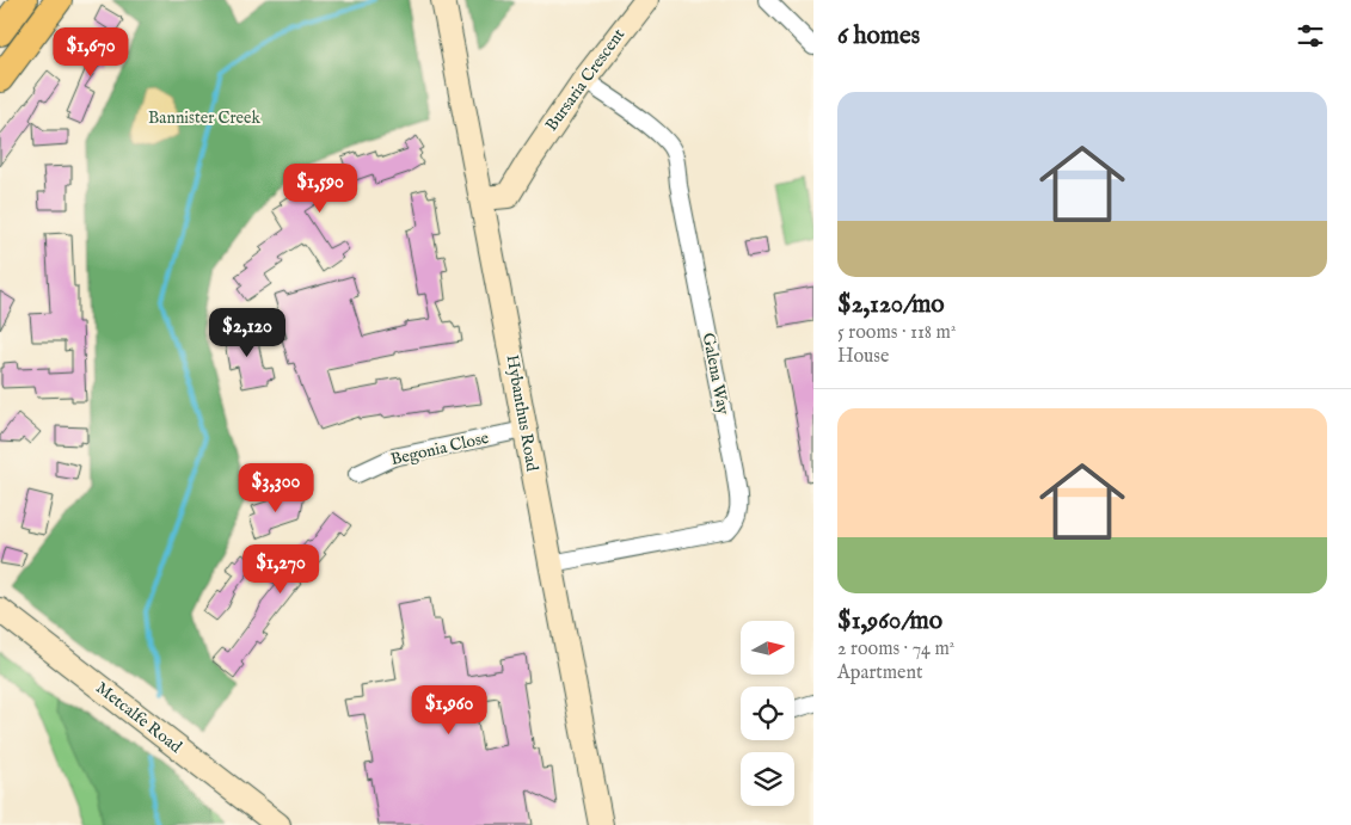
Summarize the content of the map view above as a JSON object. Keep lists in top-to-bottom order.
{
  "streets": {
    "street": [
      "Bursaria Crescent",
      "Galena Way",
      "Hybanthus Road",
      "Begonia Close",
      "Metcalfe Road"
    ]
  },
  "crossings": [
    ["Bursaria Crescent", "Galena Way"],
    ["Bursaria Crescent", "Hybanthus Road"],
    ["Galena Way", "Hybanthus Road"],
    ["Hybanthus Road", "Begonia Close"]
  ],
  "parks": ["Bannister Creek"],
  "north": "right",
  "page": {
    "heading": "6 homes",
    "price": [
      "$1,670",
      "$1,590",
      "$2,120",
      "$3,300",
      "$1,270",
      "$1,960"
    ],
    "list": [
      {
        "name": "$2,120/mo",
        "note": "5 rooms · 118 m² · House"
      },
      {
        "name": "$1,960/mo",
        "note": "2 rooms · 74 m² · Apartment"
      }
    ]
  }
}
